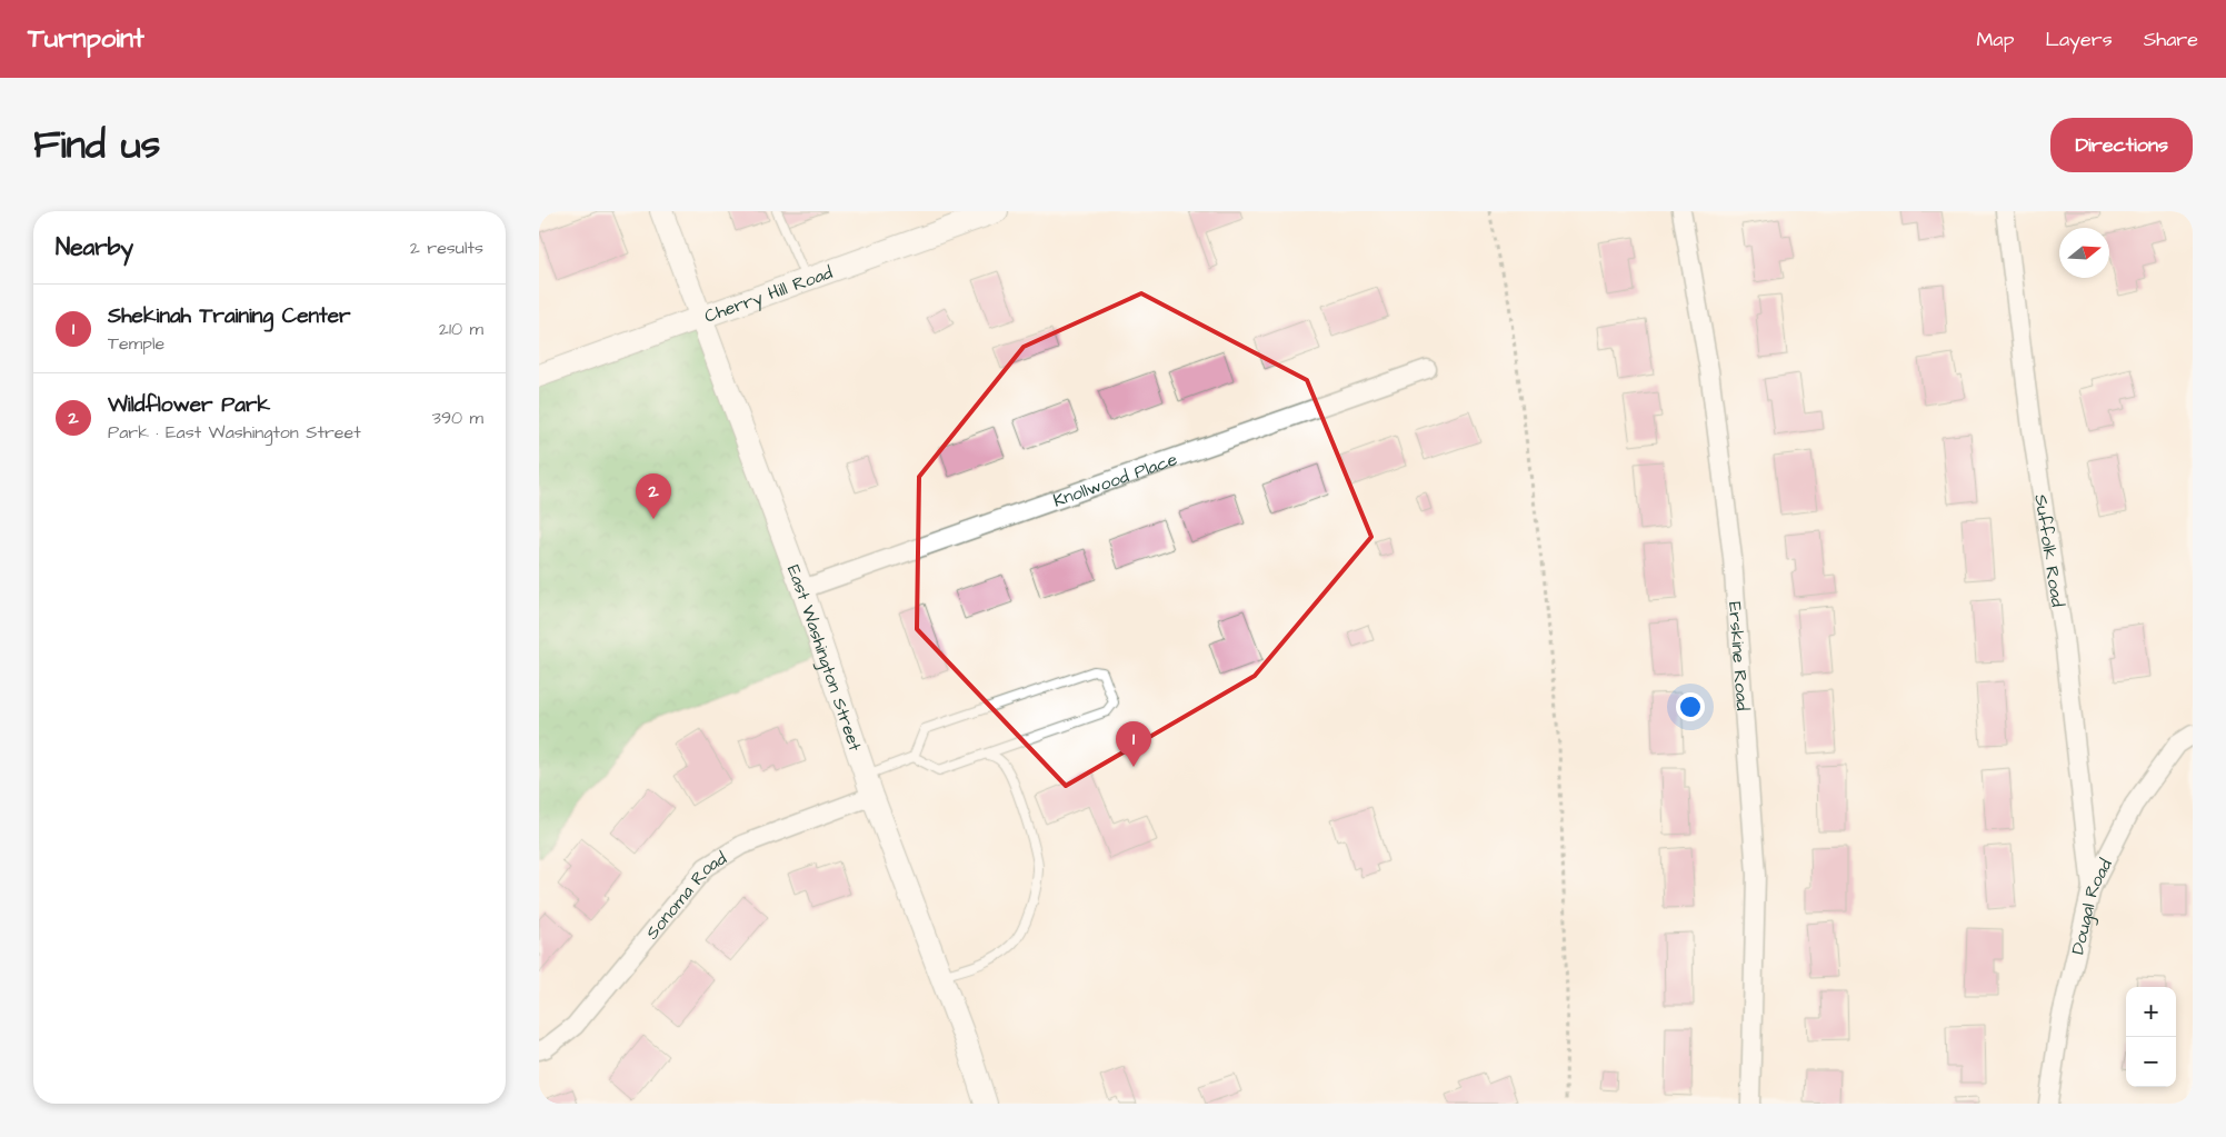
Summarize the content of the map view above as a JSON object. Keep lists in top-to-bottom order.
{
  "streets": {
    "street": [
      "Cherry Hill Road",
      "Knollwood Place",
      "Suffolk Road",
      "Erskine Road",
      "East Washington Street",
      "Sonoma Road",
      "Dougal Road"
    ]
  },
  "crossings": [
    ["Cherry Hill Road", "East Washington Street"],
    ["Knollwood Place", "East Washington Street"],
    ["Suffolk Road", "Dougal Road"],
    ["East Washington Street", "Sonoma Road"]
  ],
  "north": "right",
  "page": {
    "header": "Turnpoint",
    "nav": ["Map", "Layers", "Share"],
    "title": "Find us",
    "buttons": "Directions",
    "heading": ["Nearby", "2 results"],
    "list": [
      {
        "mark": "1",
        "name": "Shekinah Training Center",
        "note": "Temple",
        "value": "210 m"
      },
      {
        "mark": "2",
        "name": "Wildflower Park",
        "note": "Park · East Washington Street",
        "value": "390 m"
      }
    ],
    "pins": ["2", "1"],
    "map_buttons": ["+", "−"]
  }
}
